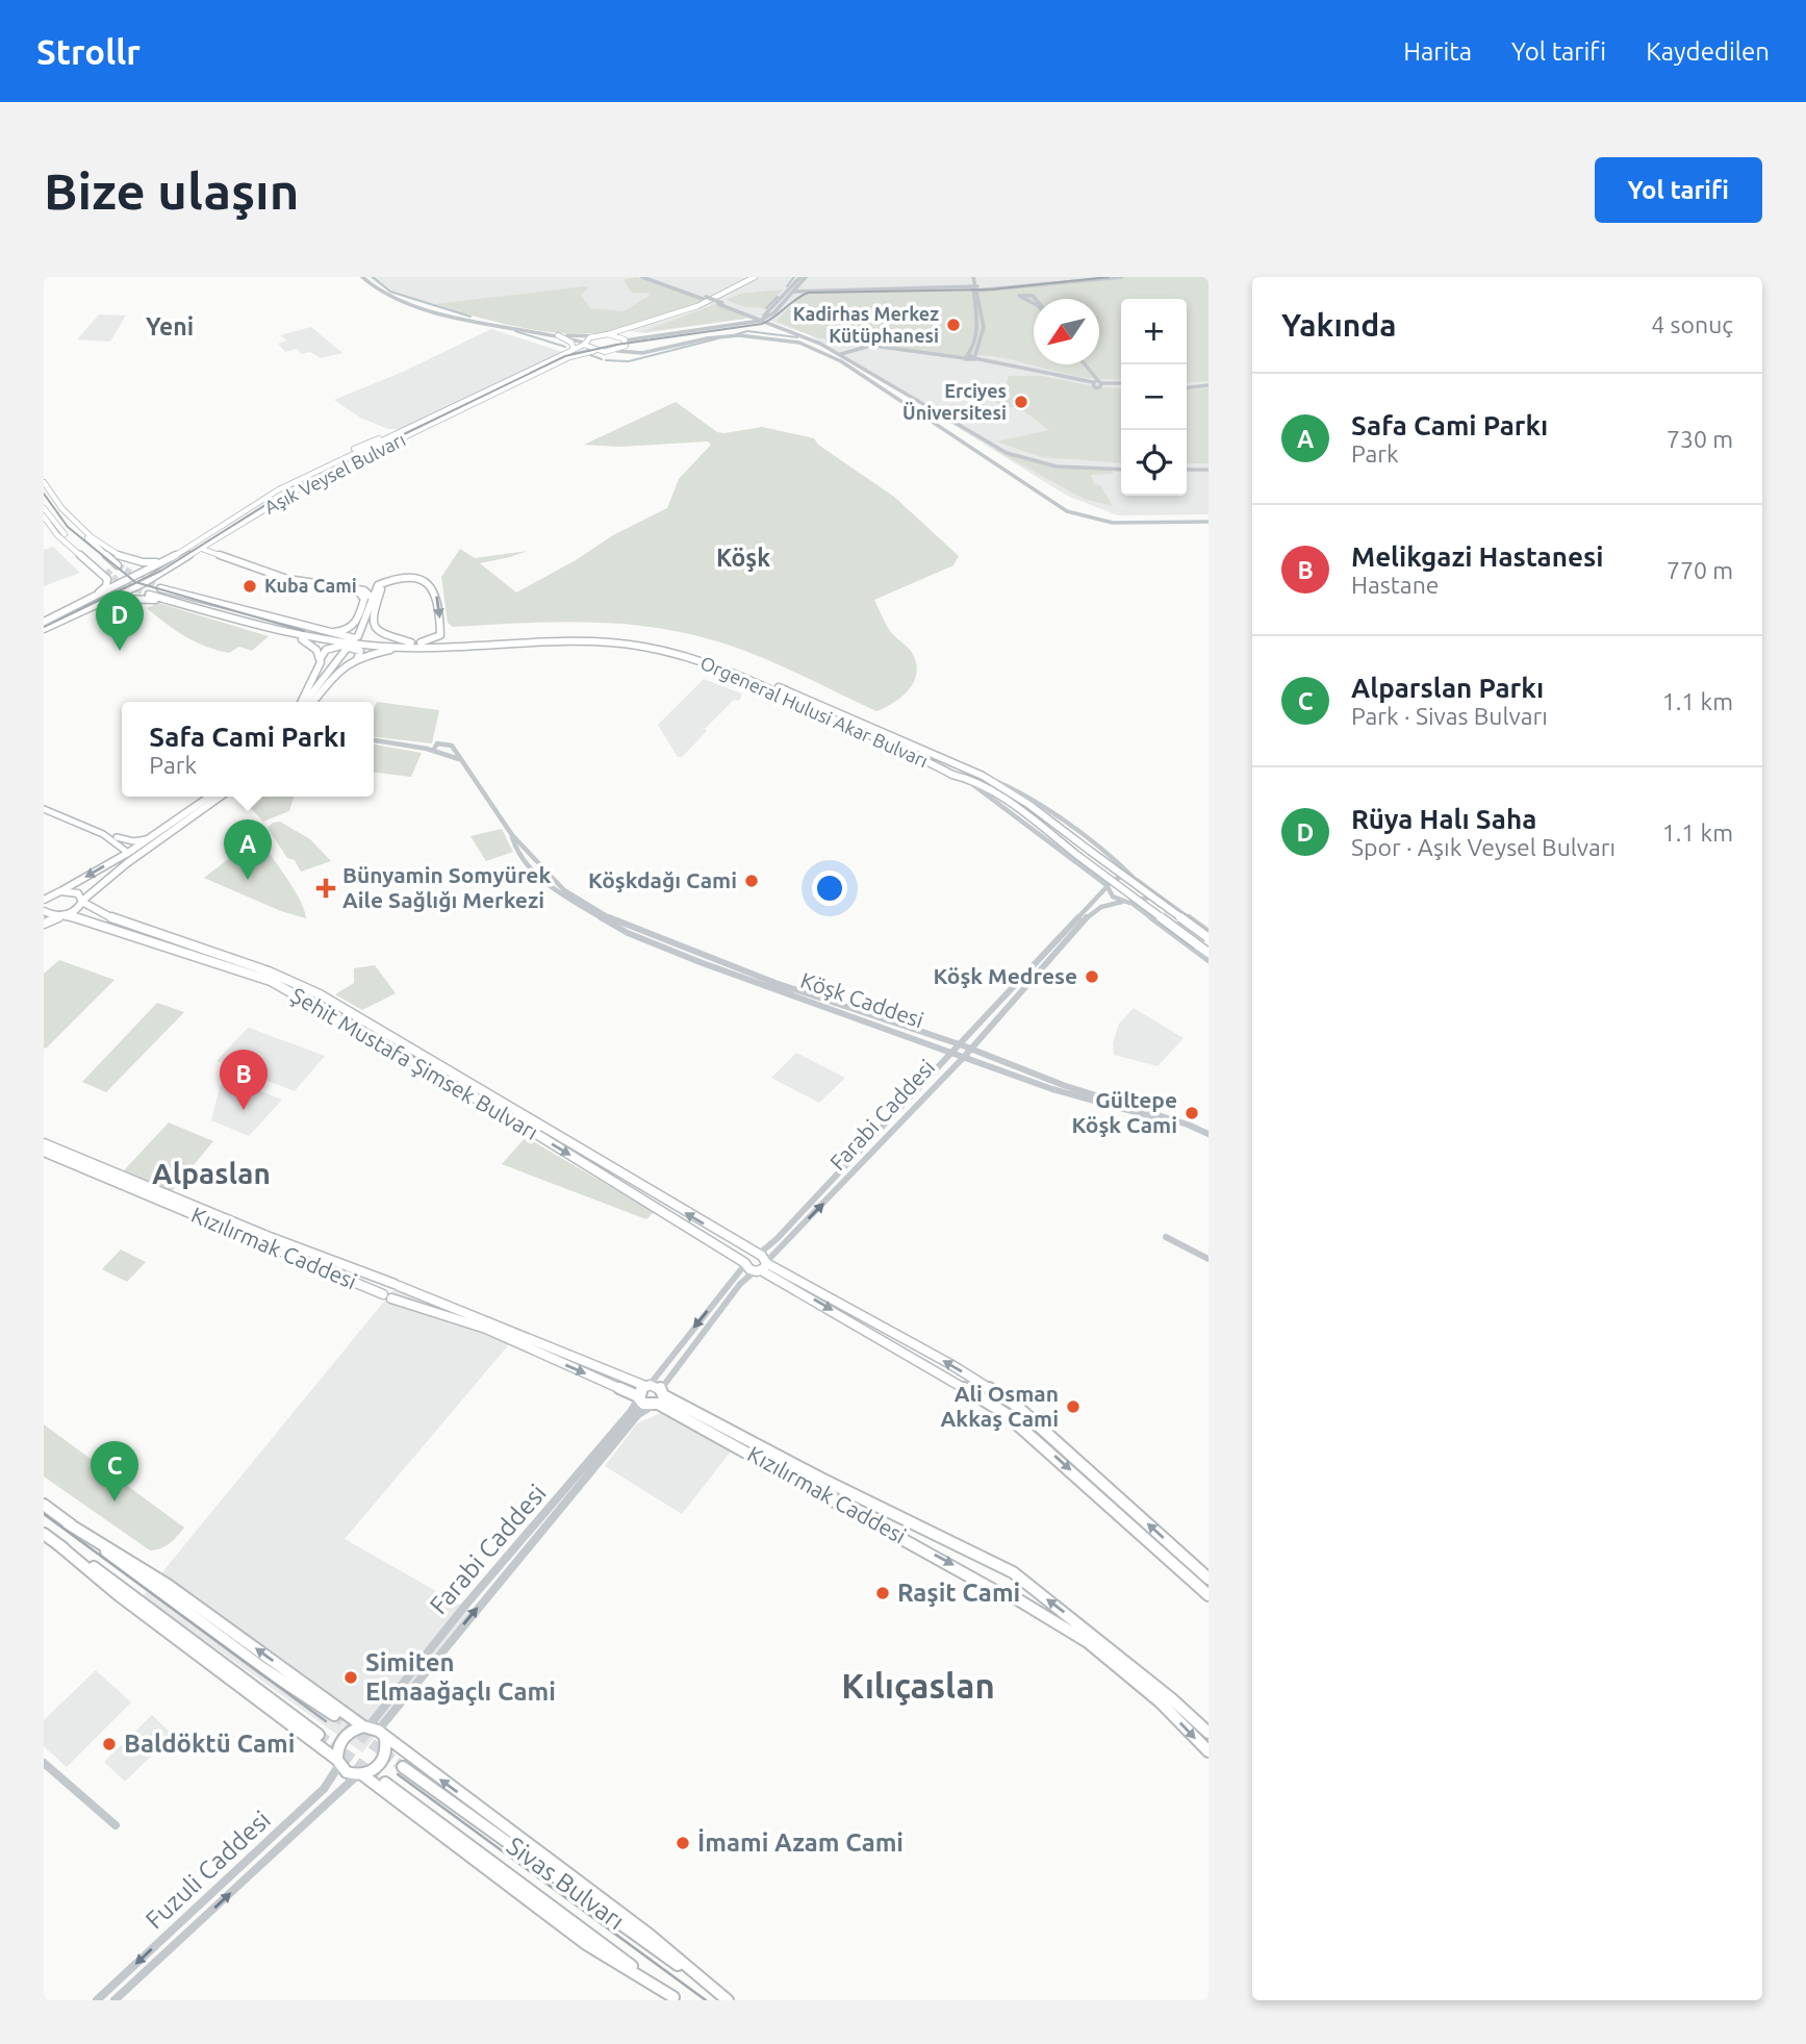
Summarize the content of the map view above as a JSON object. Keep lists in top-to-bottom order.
{
  "streets": {
    "main road": [
      "Aşık Veysel Bulvarı",
      "Orgeneral Hulusi Akar Bulvarı",
      "Şehit Mustafa Şimsek Bulvarı",
      "Kızılırmak Caddesi",
      "Sivas Bulvarı"
    ],
    "street": ["Köşk Caddesi", "Farabi Caddesi", "Fuzuli Caddesi"]
  },
  "crossings": [
    ["Köşk Caddesi", "Farabi Caddesi"],
    ["Şehit Mustafa Şimsek Bulvarı", "Farabi Caddesi"],
    ["Farabi Caddesi", "Kızılırmak Caddesi"],
    ["Farabi Caddesi", "Fuzuli Caddesi"]
  ],
  "districts": [
    "Yeni",
    "Köşk",
    "Alpaslan",
    "Kılıçaslan"
  ],
  "places": {
    "other": [
      "Kadirhas Merkez Kütüphanesi",
      "Erciyes Üniversitesi",
      "Kuba Cami",
      "Köşkdağı Cami",
      "Köşk Medrese",
      "Gültepe Köşk Cami",
      "Ali Osman Akkaş Cami",
      "Raşit Cami",
      "Simiten Elmaağaçlı Cami",
      "Baldöktü Cami",
      "İmami Azam Cami"
    ],
    "health": ["Bünyamin Somyürek Aile Sağlığı Merkezi"]
  },
  "north": "bottom left",
  "page": {
    "header": "Strollr",
    "nav": ["Harita", "Yol tarifi", "Kaydedilen"],
    "buttons": "Yol tarifi",
    "title": "Bize ulaşın",
    "heading": ["Yakında", "4 sonuç"],
    "map_buttons": ["+", "−"],
    "list": [
      {
        "mark": "A",
        "name": "Safa Cami Parkı",
        "note": "Park",
        "value": "730 m"
      },
      {
        "mark": "B",
        "name": "Melikgazi Hastanesi",
        "note": "Hastane",
        "value": "770 m"
      },
      {
        "mark": "C",
        "name": "Alparslan Parkı",
        "note": "Park · Sivas Bulvarı",
        "value": "1.1 km"
      },
      {
        "mark": "D",
        "name": "Rüya Halı Saha",
        "note": "Spor · Aşık Veysel Bulvarı",
        "value": "1.1 km"
      }
    ],
    "pins": [
      "D",
      "A",
      "B",
      "C"
    ],
    "popup": ["Safa Cami Parkı", "Park"]
  }
}
